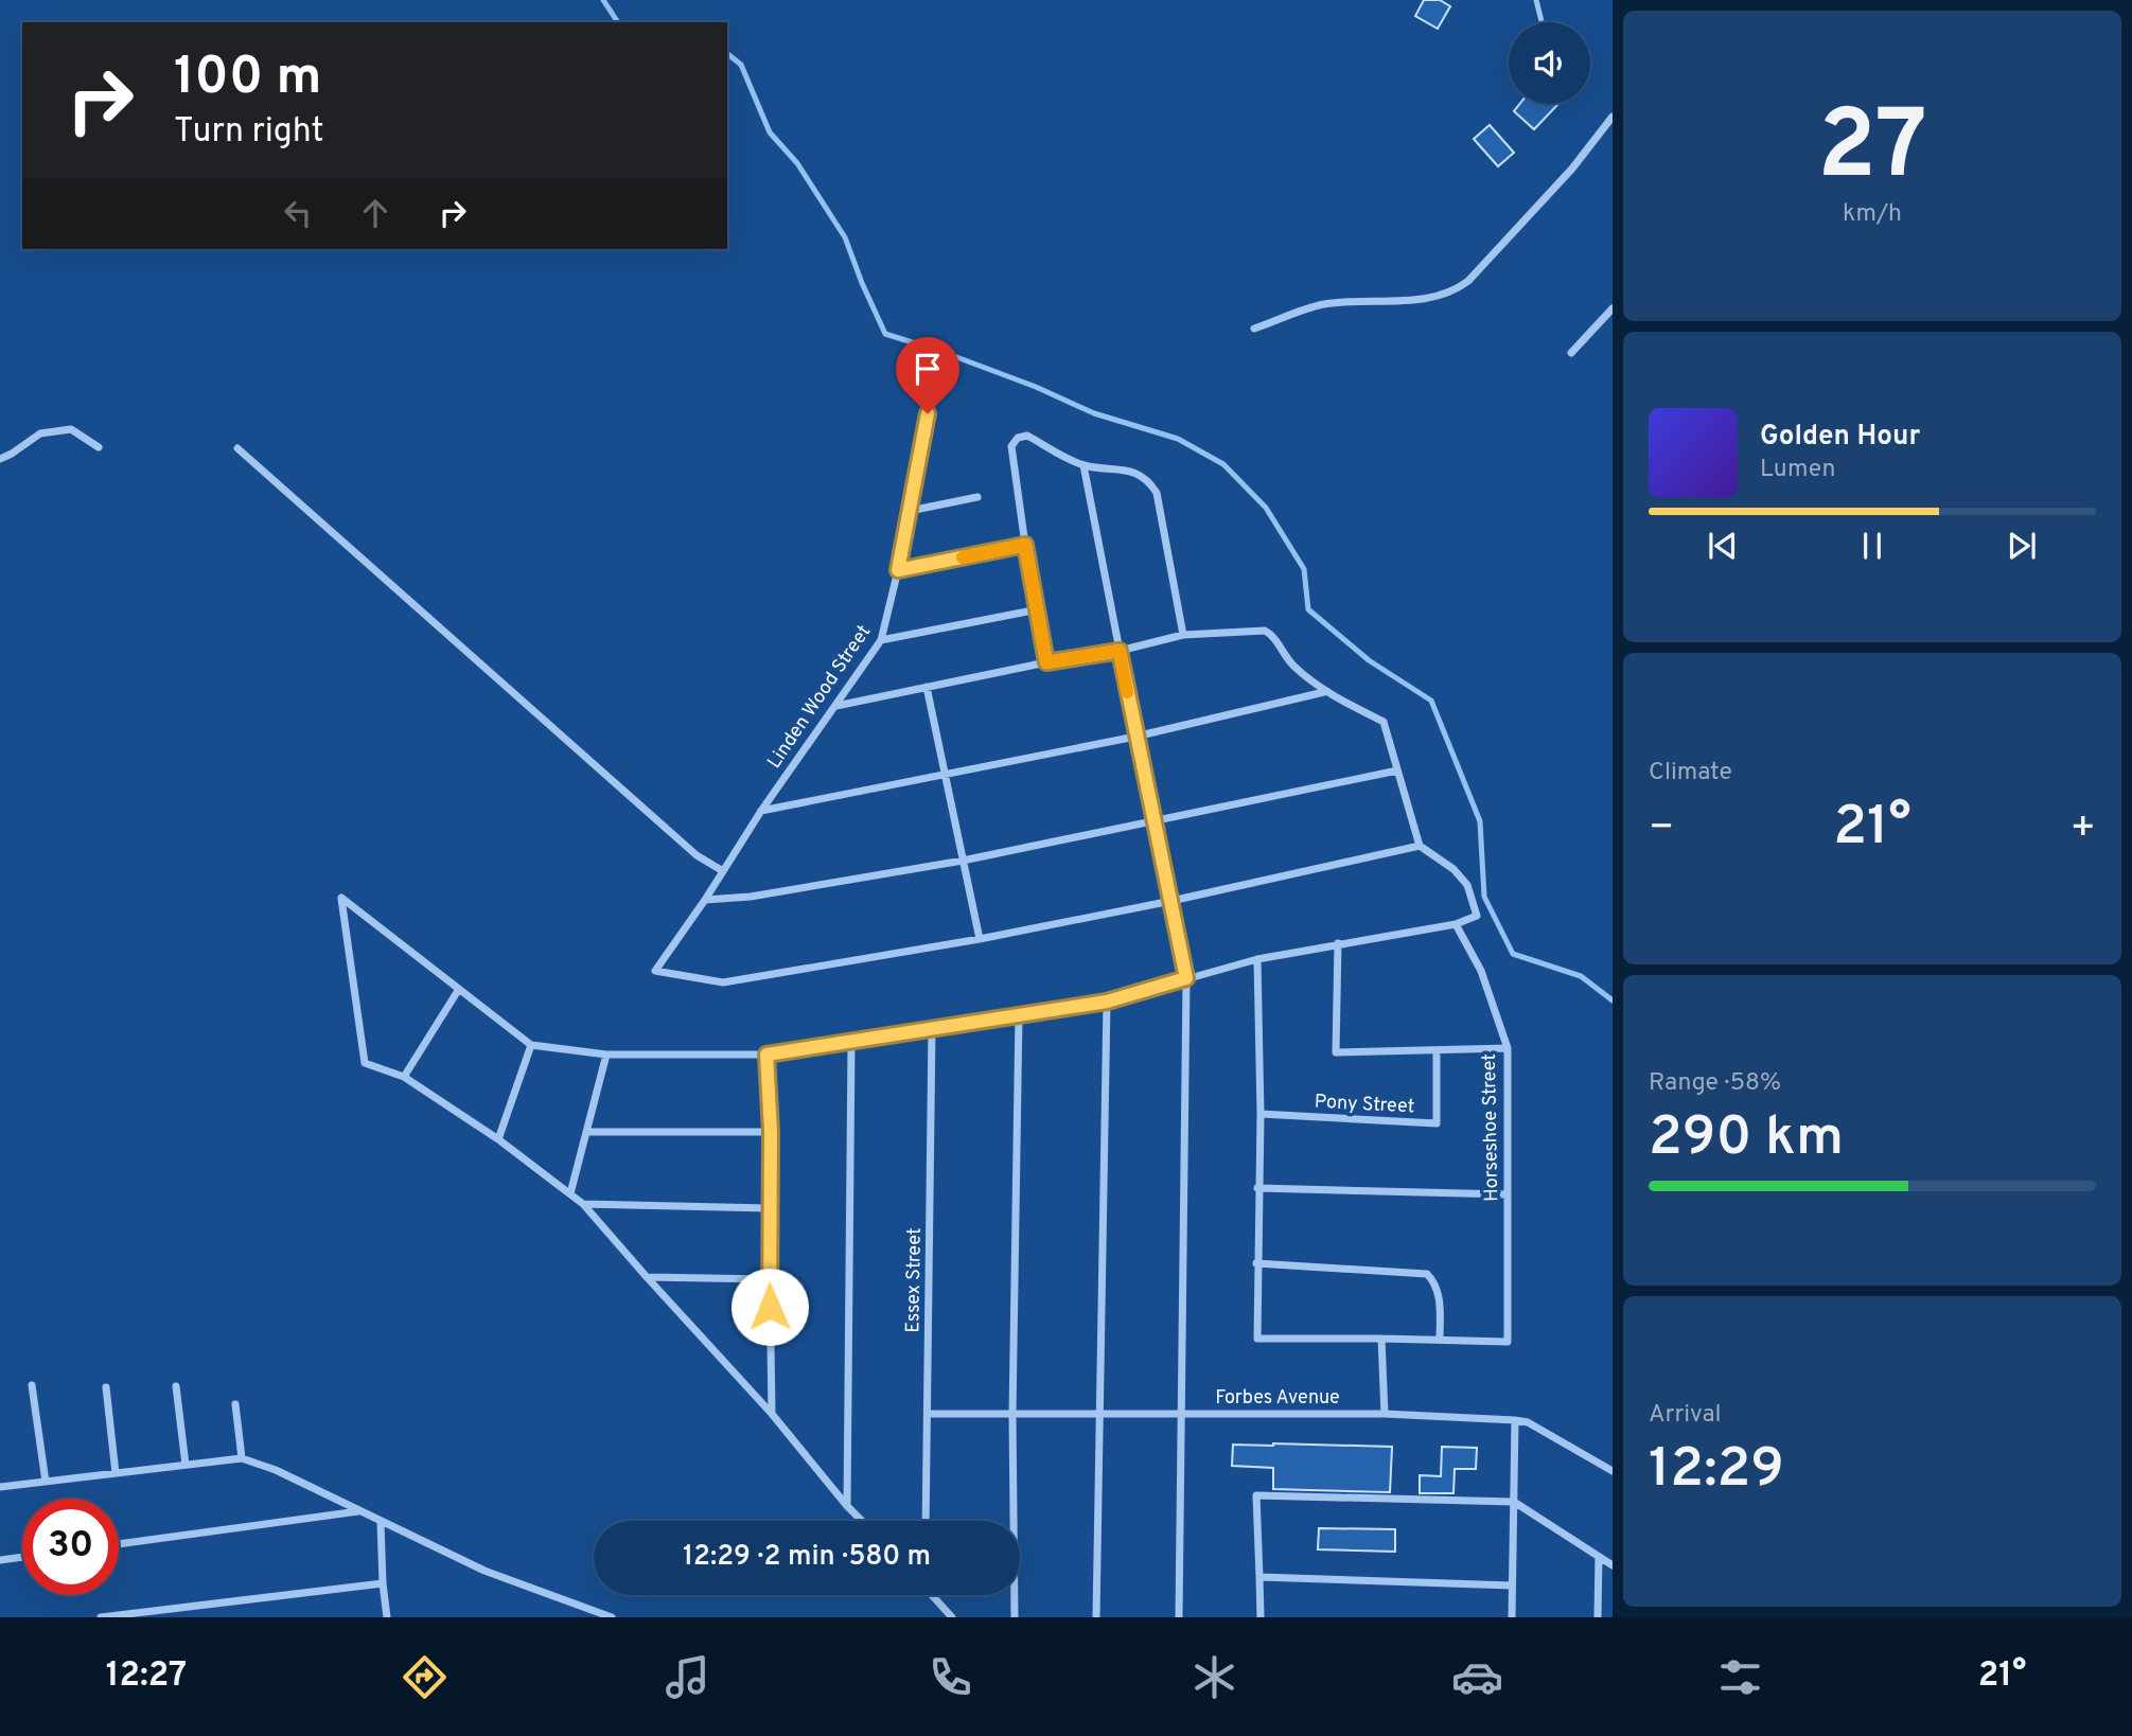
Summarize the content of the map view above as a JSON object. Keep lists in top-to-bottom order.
{
  "streets": {
    "street": [
      "Linden Wood Street",
      "Pony Street",
      "Horseshoe Street",
      "Essex Street",
      "Forbes Avenue"
    ]
  },
  "crossings": [
    ["Essex Street", "Forbes Avenue"]
  ],
  "page": {
    "tile": [
      ["27", "km/h"],
      "Climate",
      ["Range · 58%", "290 km"],
      ["Arrival", "12:29"]
    ],
    "turn": ["100 m", "Turn right"],
    "song": ["Golden Hour", "Lumen"],
    "heat": ["−", "21°", "+"],
    "limit": "30",
    "trip": "12:29 · 2 min · 580 m",
    "tabs": ["12:27", "21°"]
  }
}
